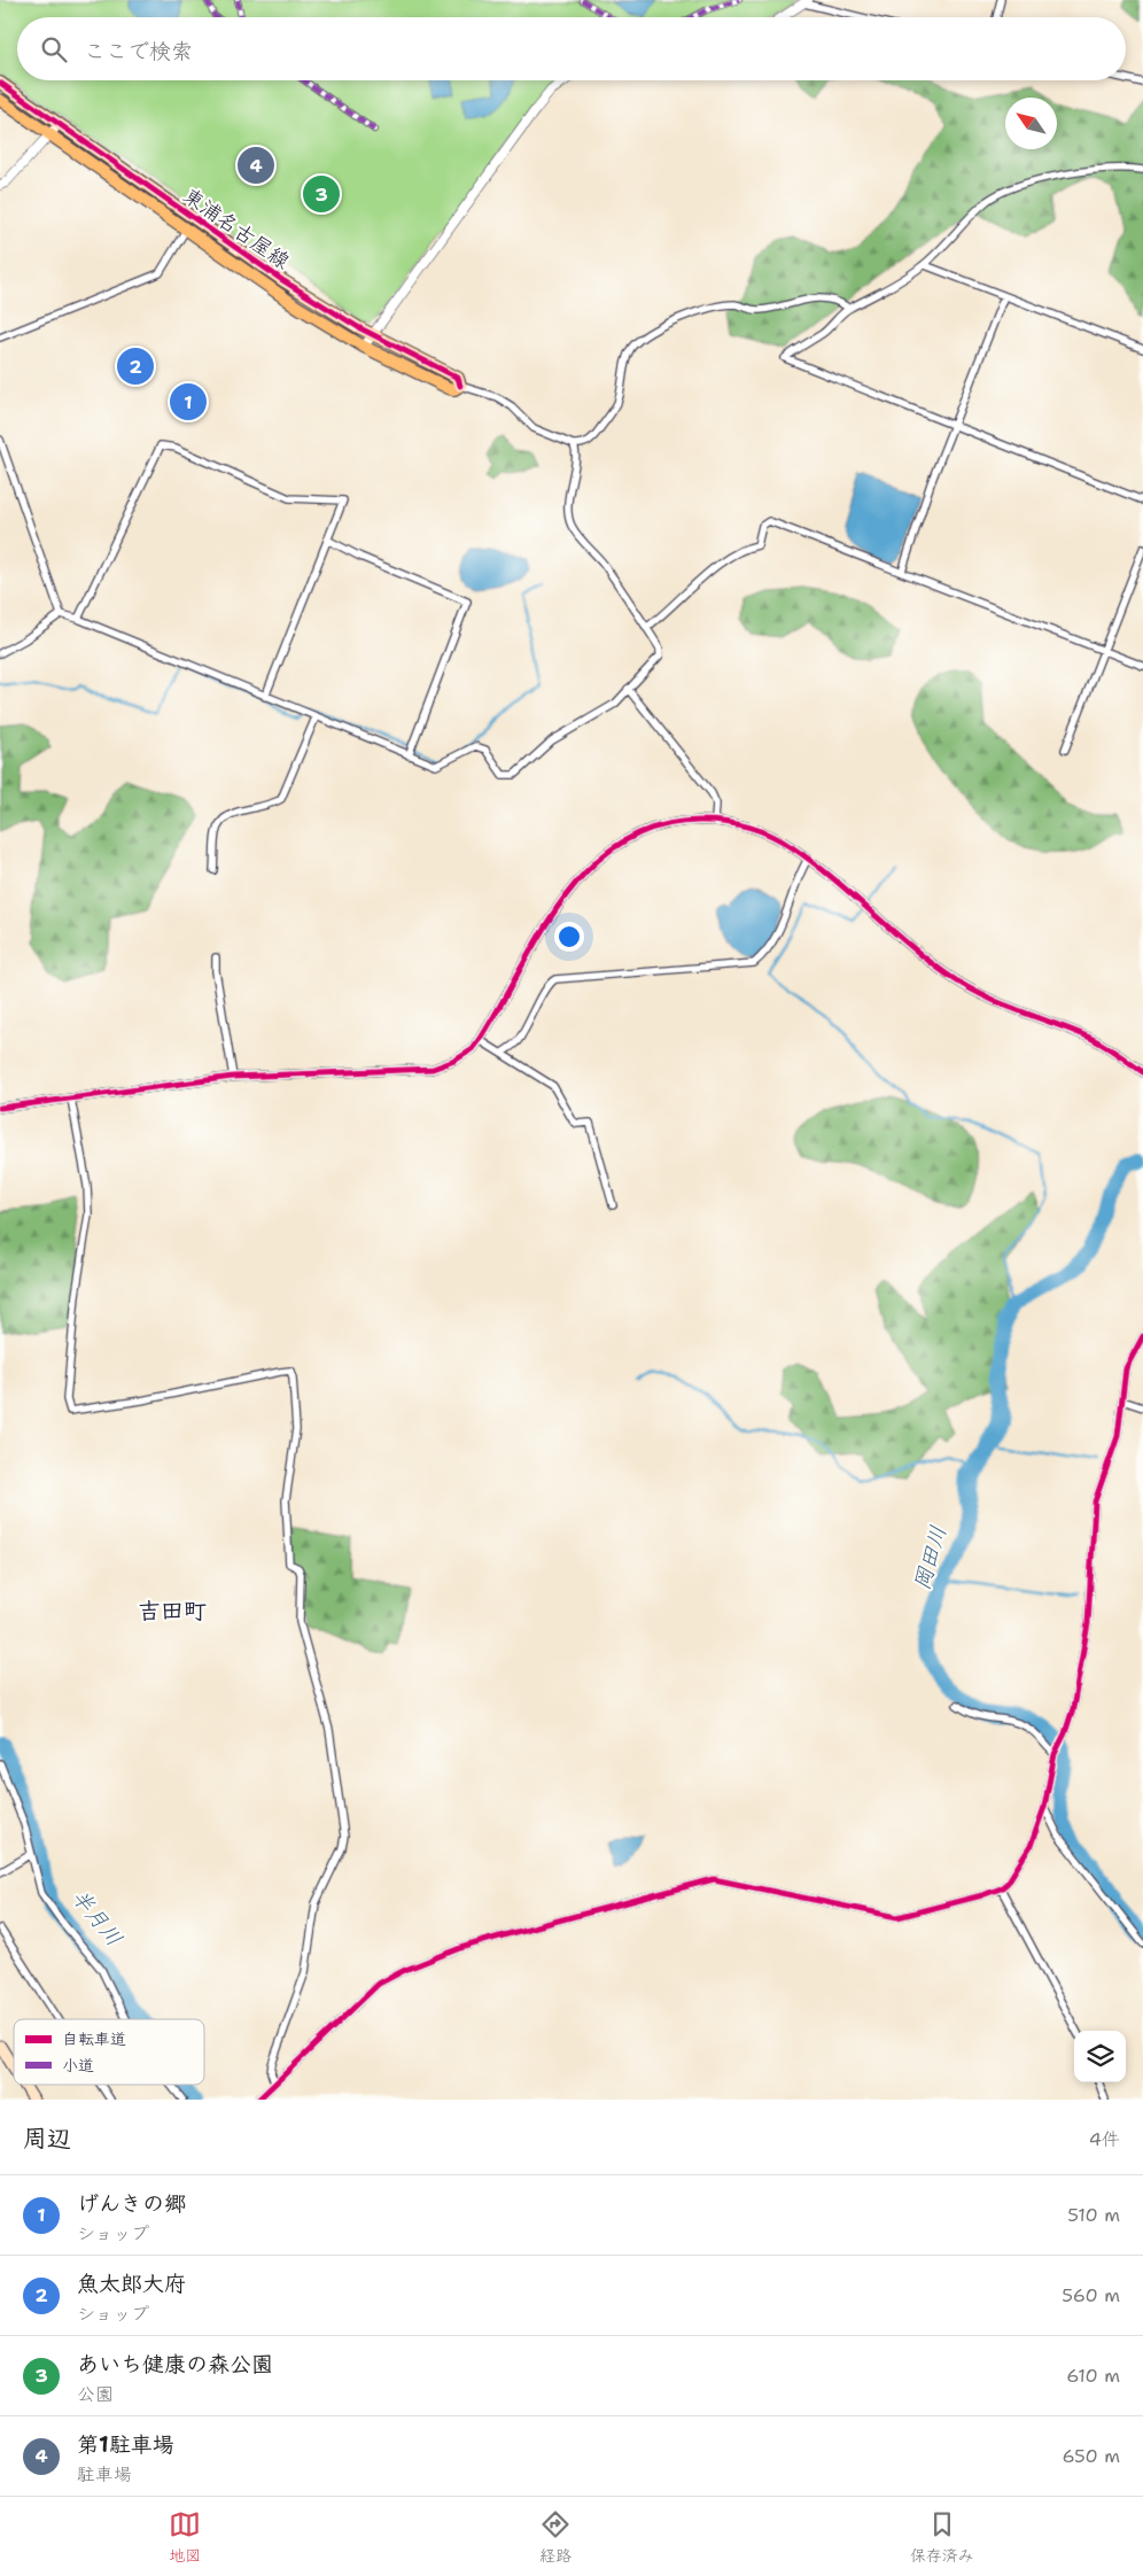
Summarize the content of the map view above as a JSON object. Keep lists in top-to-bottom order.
{
  "streets": {
    "main road": ["東浦名古屋線"]
  },
  "districts": ["吉田町"],
  "water": ["岡田川", "半月川"],
  "legend": ["自転車道", "小道"],
  "north": "top left",
  "page": {
    "search": "ここで検索",
    "pins": [
      "4",
      "3",
      "2",
      "1"
    ],
    "heading": ["周辺", "4件"],
    "list": [
      {
        "mark": "1",
        "name": "げんきの郷",
        "note": "ショップ",
        "value": "510 m"
      },
      {
        "mark": "2",
        "name": "魚太郎大府",
        "note": "ショップ",
        "value": "560 m"
      },
      {
        "mark": "3",
        "name": "あいち健康の森公園",
        "note": "公園",
        "value": "610 m"
      },
      {
        "mark": "4",
        "name": "第1駐車場",
        "note": "駐車場",
        "value": "650 m"
      }
    ],
    "nav": ["地図", "経路", "保存済み"]
  }
}
